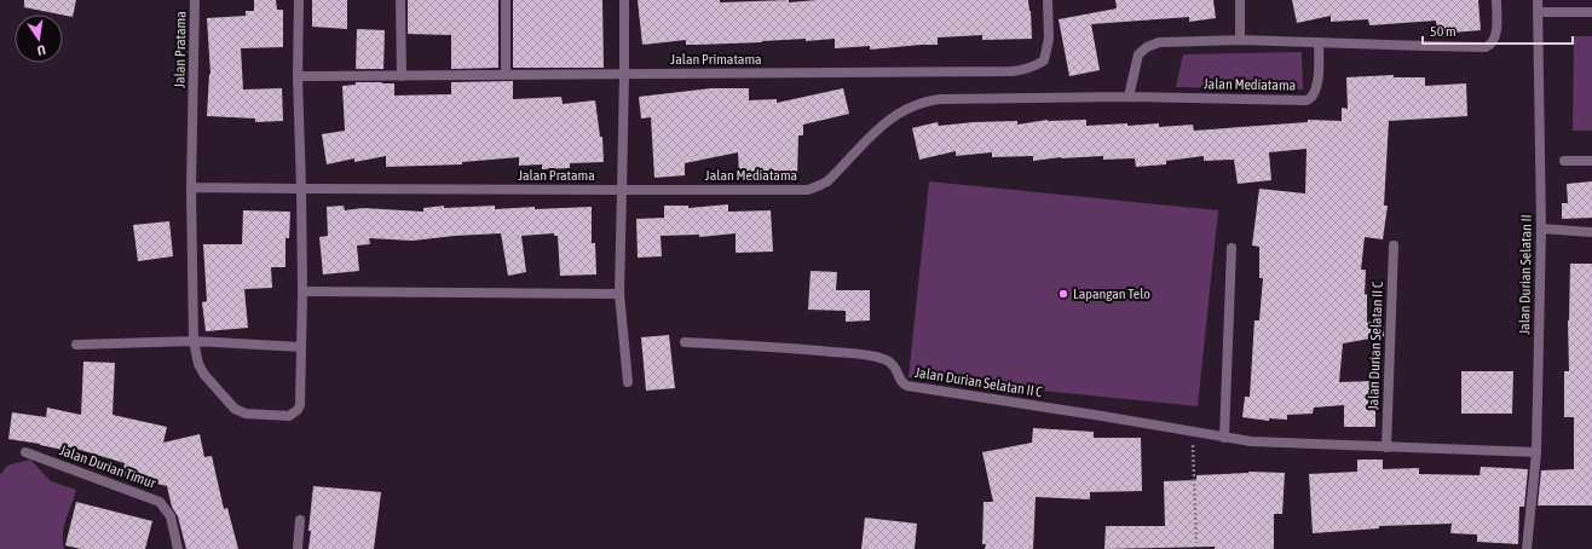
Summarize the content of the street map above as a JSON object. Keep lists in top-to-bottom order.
{
  "streets": {
    "street": [
      "Jalan Pratama",
      "Jalan Primatama",
      "Jalan Mediatama",
      "Jalan Durian Selatan II",
      "Jalan Durian Selatan II C",
      "Jalan Durian Timur"
    ]
  },
  "crossings": [
    ["Jalan Pratama", "Jalan Mediatama"],
    ["Jalan Durian Selatan II", "Jalan Durian Selatan II C"]
  ],
  "places": ["Lapangan Telo"],
  "scale_bar": "50 m",
  "north": "bottom"
}
